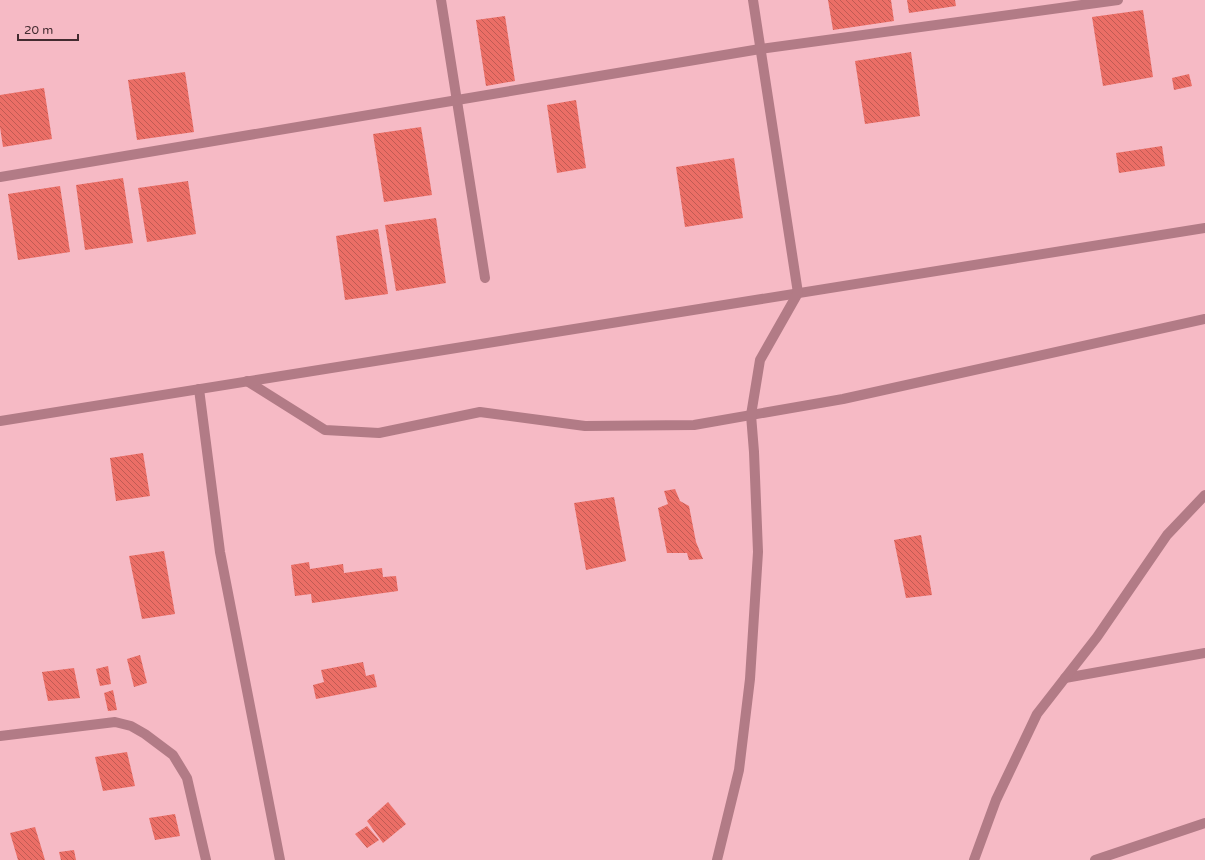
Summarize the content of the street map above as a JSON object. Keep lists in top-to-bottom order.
{
  "scale_bar": "20 m"
}
